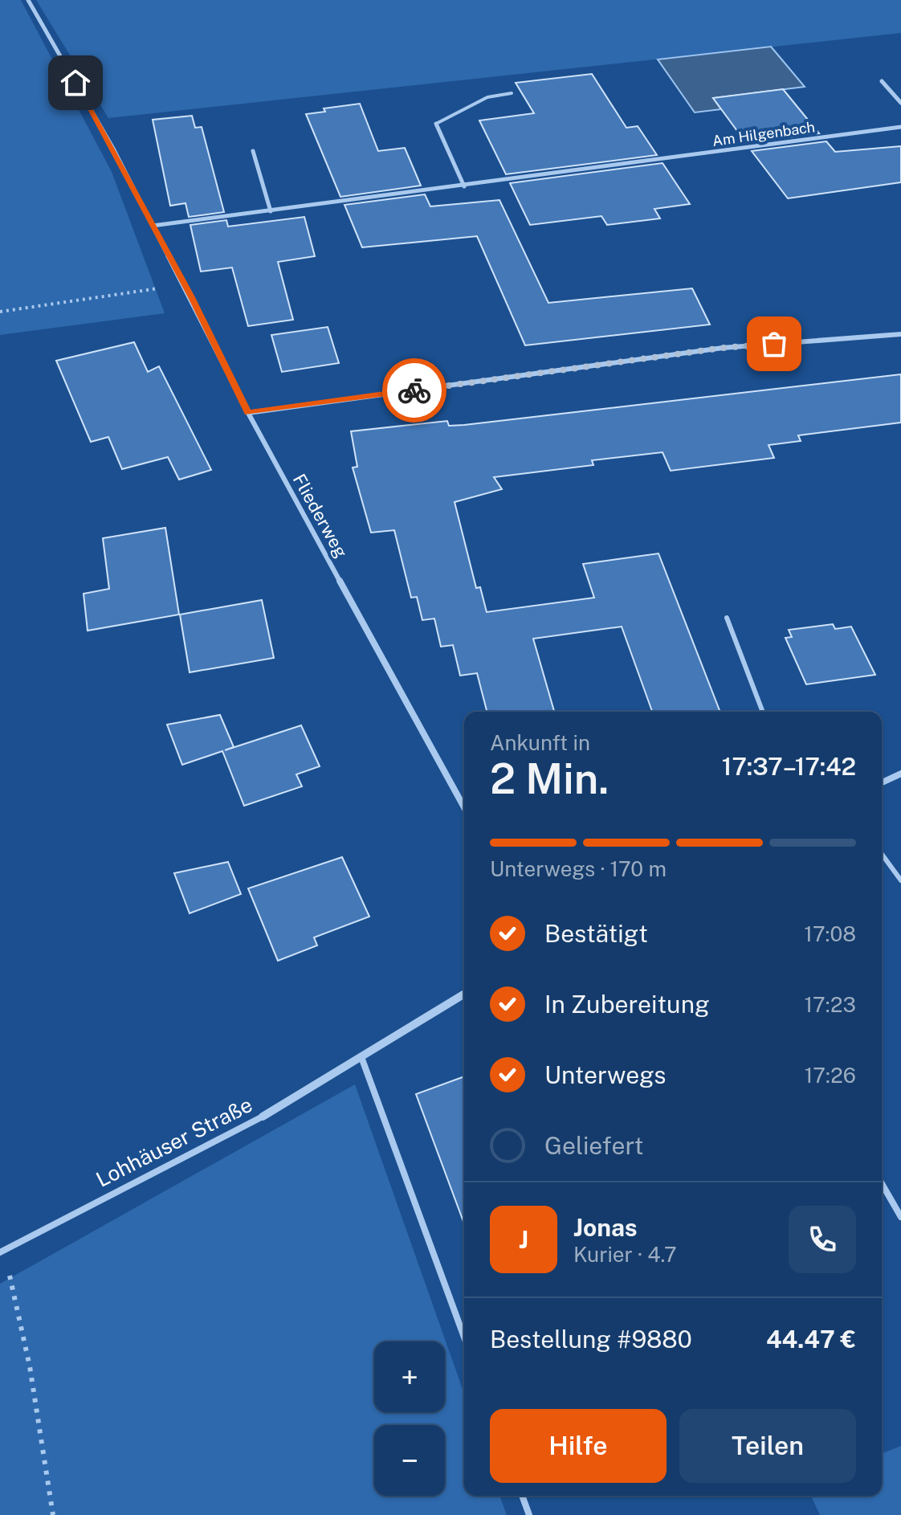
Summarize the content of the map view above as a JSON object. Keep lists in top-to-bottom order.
{
  "streets": {
    "street": ["Am Hilgenbach", "Fliederweg", "Lohhäuser Straße"]
  },
  "page": {
    "heading": ["2 Min.", "Ankunft in", "17:37–17:42"],
    "panel": [
      "Jonas",
      "Kurier · 4.7",
      "Bestellung #9880",
      "44.47 €"
    ],
    "bar": "Unterwegs · 170 m",
    "list": [
      ["Bestätigt", "17:08"],
      ["In Zubereitung", "17:23"],
      ["Unterwegs", "17:26"],
      "Geliefert"
    ],
    "round": "J",
    "map_buttons": ["+", "−"],
    "buttons": ["Hilfe", "Teilen"]
  }
}
